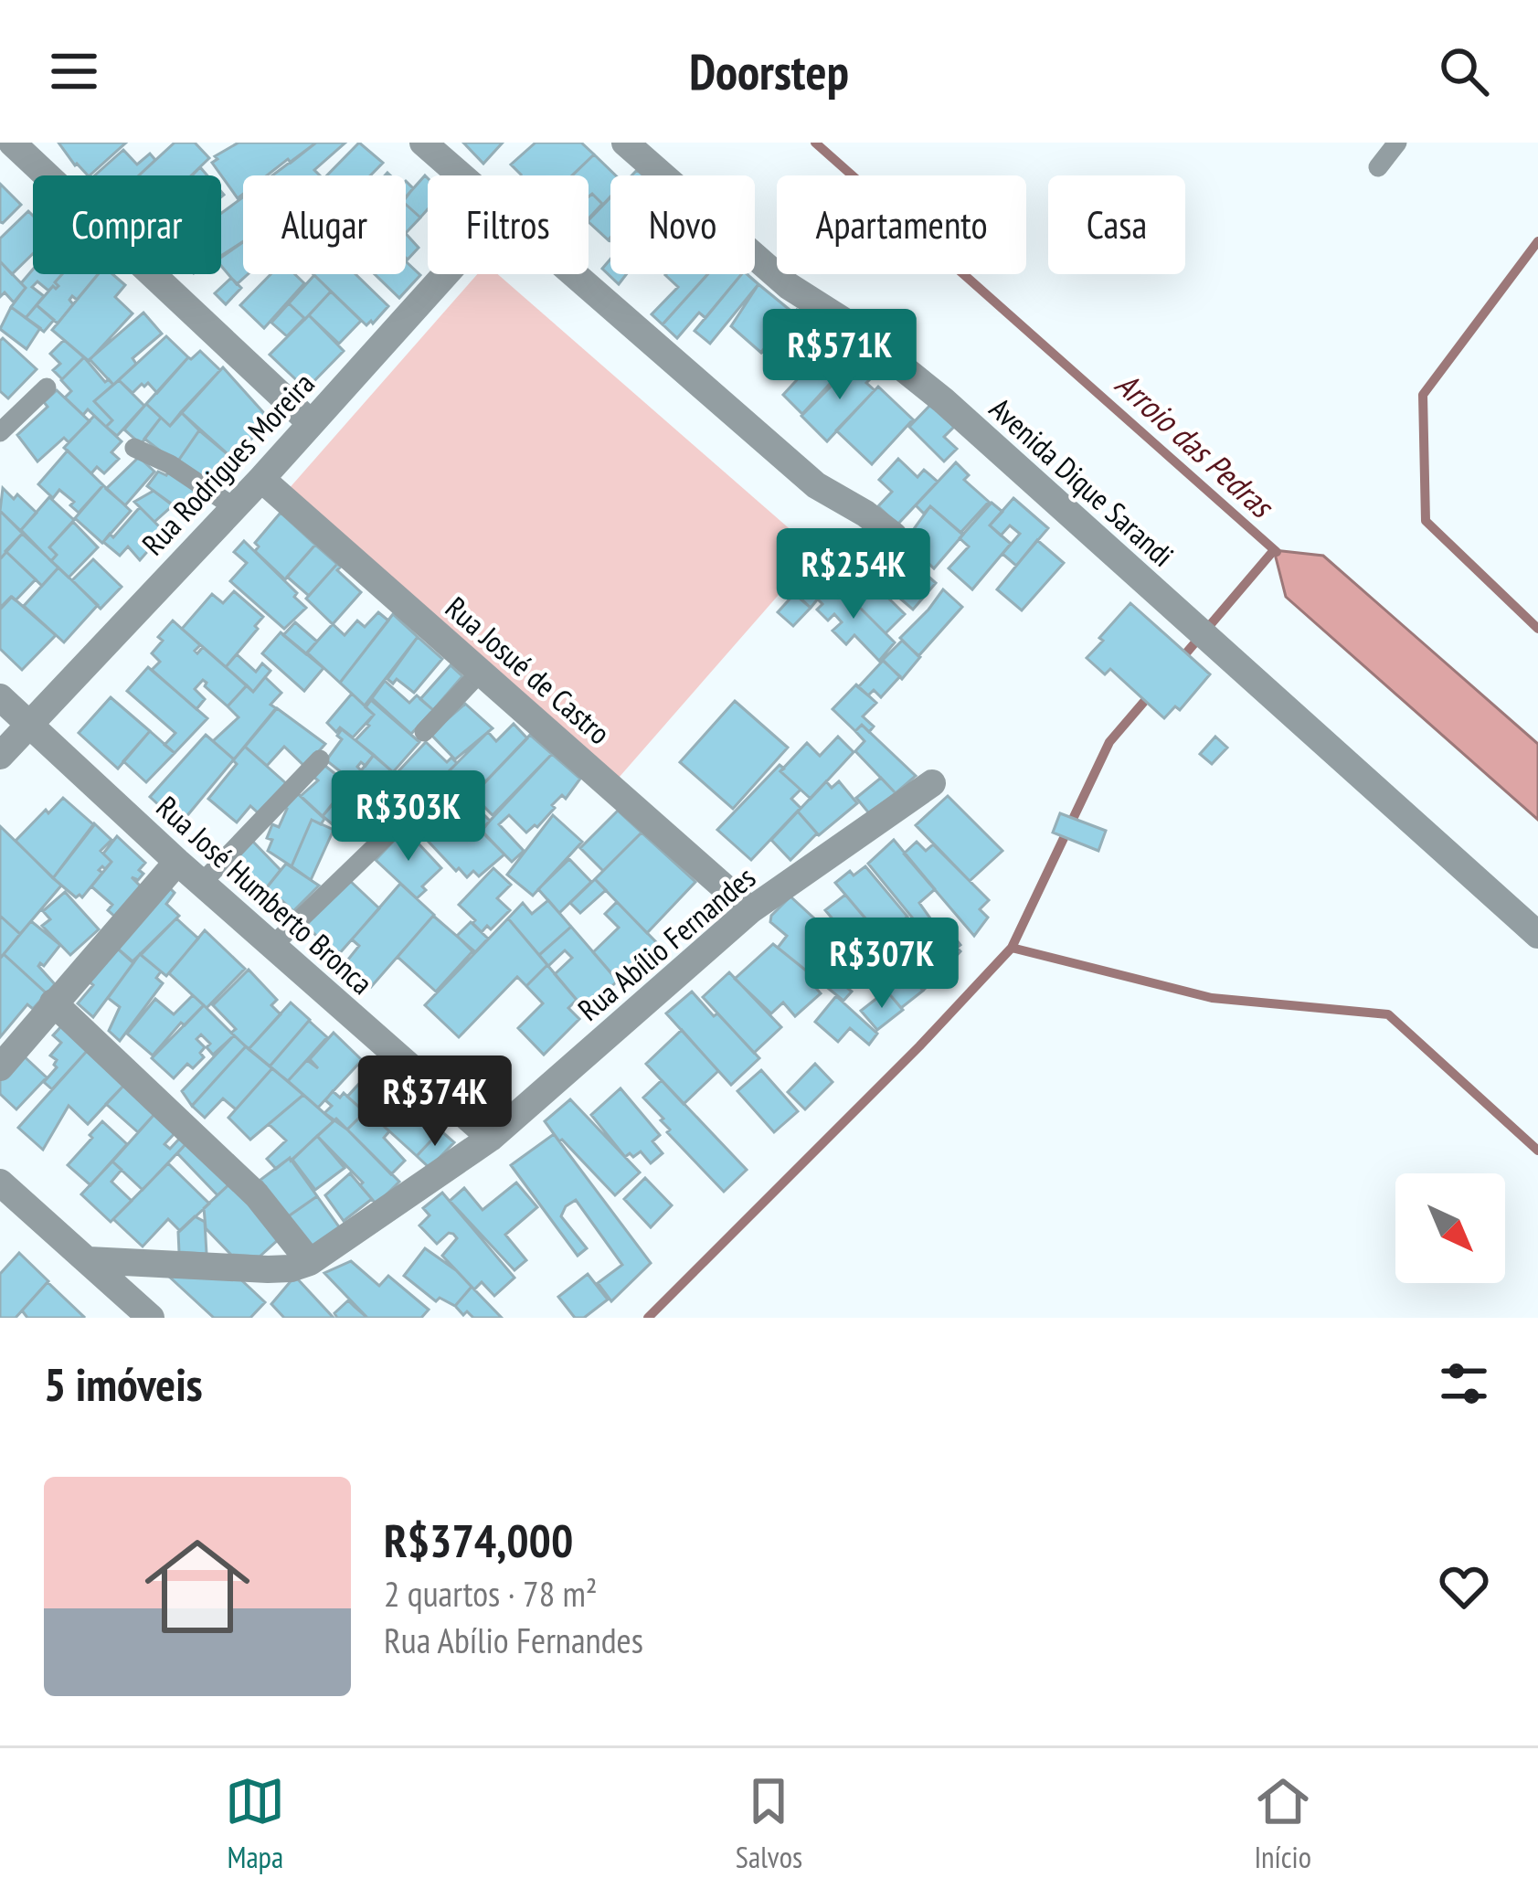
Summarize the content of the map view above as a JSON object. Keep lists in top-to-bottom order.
{
  "streets": {
    "street": [
      "Rua Rodrigues Moreira",
      "Avenida Dique Sarandi",
      "Rua Josué de Castro",
      "Rua José Humberto Bronca",
      "Rua Abílio Fernandes"
    ]
  },
  "crossings": [
    ["Rua Rodrigues Moreira", "Rua Josué de Castro"],
    ["Rua Rodrigues Moreira", "Rua José Humberto Bronca"],
    ["Rua Josué de Castro", "Rua Abílio Fernandes"],
    ["Rua José Humberto Bronca", "Rua Abílio Fernandes"]
  ],
  "water": ["Arroio das Pedras"],
  "north": "bottom right",
  "page": {
    "header": "Doorstep",
    "chip": [
      "Comprar",
      "Alugar",
      "Filtros",
      "Novo",
      "Apartamento",
      "Casa"
    ],
    "price": [
      "R$571K",
      "R$254K",
      "R$303K",
      "R$307K",
      "R$374K"
    ],
    "heading": "5 imóveis",
    "list": [
      {
        "name": "R$374,000",
        "note": "2 quartos · 78 m² · Rua Abílio Fernandes"
      }
    ],
    "tabs": ["Mapa", "Salvos", "Início"]
  }
}
